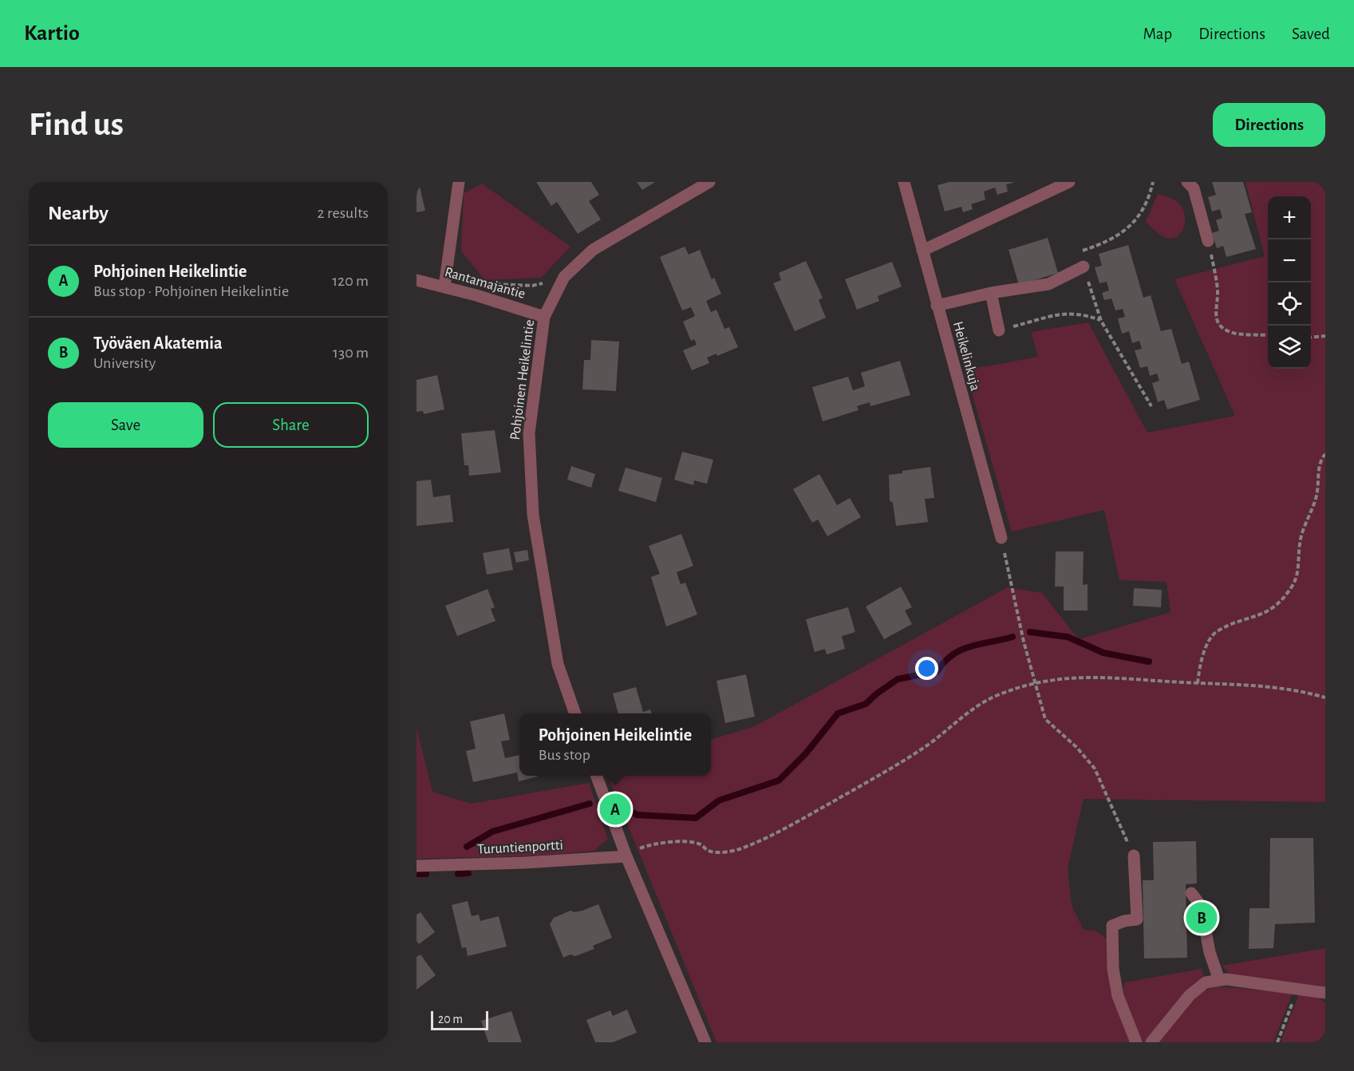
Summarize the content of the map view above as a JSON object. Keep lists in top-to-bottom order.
{
  "streets": {
    "street": [
      "Rantamajantie",
      "Heikelinkuja",
      "Pohjoinen Heikelintie",
      "Turuntienportti"
    ]
  },
  "crossings": [
    ["Rantamajantie", "Pohjoinen Heikelintie"]
  ],
  "scale_bar": "20 m",
  "page": {
    "header": "Kartio",
    "nav": ["Map", "Directions", "Saved"],
    "buttons": [
      "Directions",
      ["Save", "Share"]
    ],
    "title": "Find us",
    "heading": ["Nearby", "2 results"],
    "map_buttons": ["+", "−"],
    "list": [
      {
        "mark": "A",
        "name": "Pohjoinen Heikelintie",
        "note": "Bus stop · Pohjoinen Heikelintie",
        "value": "120 m"
      },
      {
        "mark": "B",
        "name": "Työväen Akatemia",
        "note": "University",
        "value": "130 m"
      }
    ],
    "popup": ["Pohjoinen Heikelintie", "Bus stop"],
    "pins": ["A", "B"],
    "scale": "20 m"
  }
}
